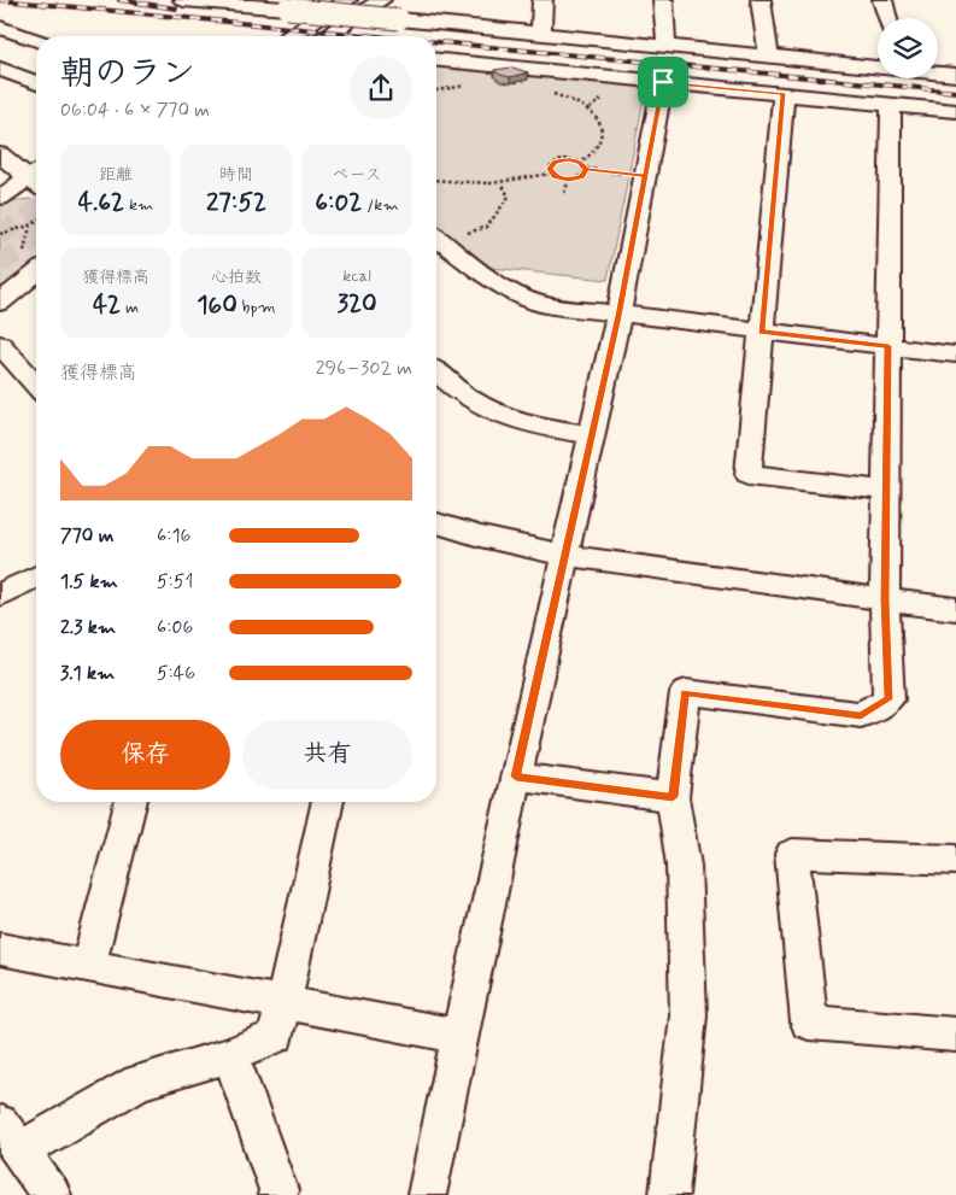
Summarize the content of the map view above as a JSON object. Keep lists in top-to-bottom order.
{
  "page": {
    "heading": ["朝のラン", "06:04 · 6 × 770 m"],
    "stats": [
      ["距離", "4.62 km"],
      ["時間", "27:52"],
      ["ペース", "6:02 /km"],
      ["獲得標高", "42 m"],
      ["心拍数", "160 bpm"],
      ["kcal", "320"]
    ],
    "chart": ["獲得標高", "296–302 m"],
    "list": [
      {
        "name": "770 m",
        "note": "6:16"
      },
      {
        "name": "1.5 km",
        "note": "5:51"
      },
      {
        "name": "2.3 km",
        "note": "6:06"
      },
      {
        "name": "3.1 km",
        "note": "5:46"
      }
    ],
    "buttons": ["保存", "共有"]
  }
}
